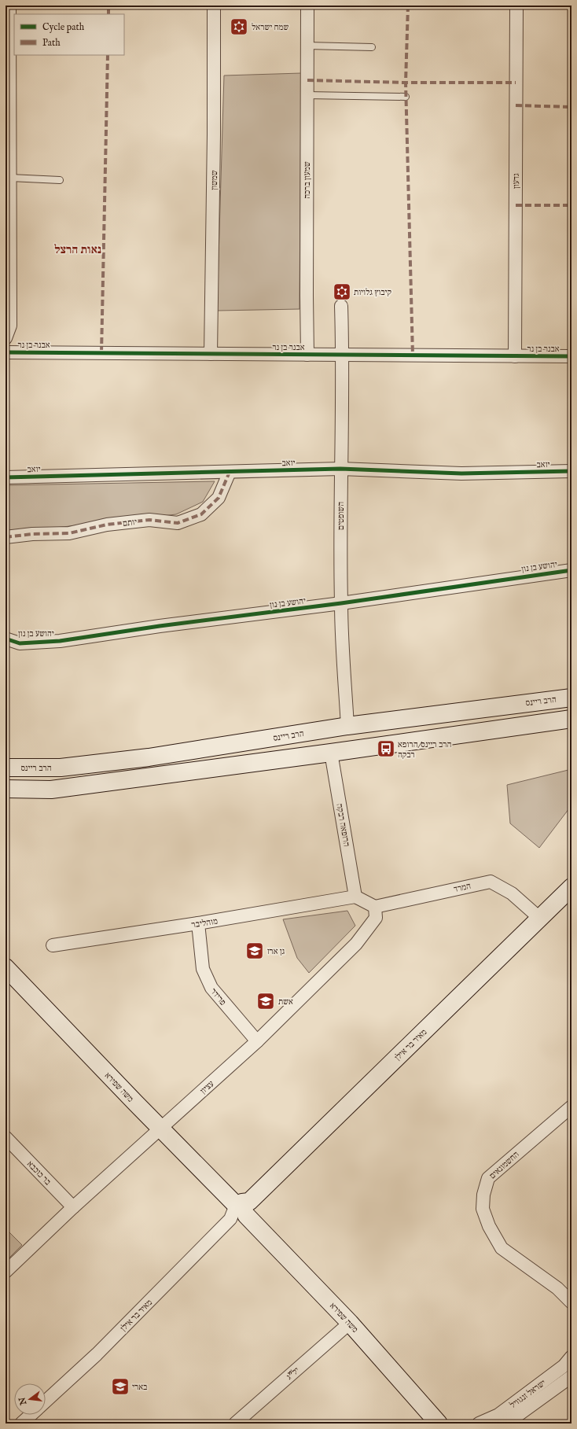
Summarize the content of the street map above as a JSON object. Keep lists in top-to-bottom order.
{
  "streets": {
    "main road": ["הרב ריינס", "מאיר בר אילן", "משה שפירא"],
    "street": [
      "שמשון",
      "שמעון ברכה",
      "גדעון",
      "אבנר בן נר",
      "יואב",
      "השופטים",
      "יותם",
      "יהושע בן נון",
      "הרופאה רבקה",
      "המרד",
      "מוהליבר",
      "פרידר",
      "עציון",
      "החשמונאים",
      "בר כוכבא",
      "יל\"ג",
      "ישראל זנגוויל"
    ]
  },
  "crossings": [
    ["שמשון", "אבנר בן נר"],
    ["שמעון ברכה", "אבנר בן נר"],
    ["גדעון", "אבנר בן נר"],
    ["אבנר בן נר", "השופטים"],
    ["יואב", "השופטים"],
    ["יואב", "יותם"],
    ["השופטים", "יהושע בן נון"],
    ["השופטים", "הרב ריינס"],
    ["הרופאה רבקה", "מוהליבר"],
    ["המרד", "מאיר בר אילן"],
    ["המרד", "עציון"],
    ["מוהליבר", "פרידר"],
    ["פרידר", "עציון"],
    ["מאיר בר אילן", "משה שפירא"],
    ["משה שפירא", "עציון"],
    ["משה שפירא", "יל\"ג"],
    ["עציון", "בר כוכבא"]
  ],
  "districts": ["נאות הרצל"],
  "places": {
    "synagogue": ["שמח ישראל", "קיבוץ גלויות"],
    "bus stop": ["הרב ריינס/הרופא רבקה"],
    "school or university": ["גן ארז", "אשת", "בארי"]
  },
  "legend": ["Cycle path", "Path"],
  "north": "left"
}
